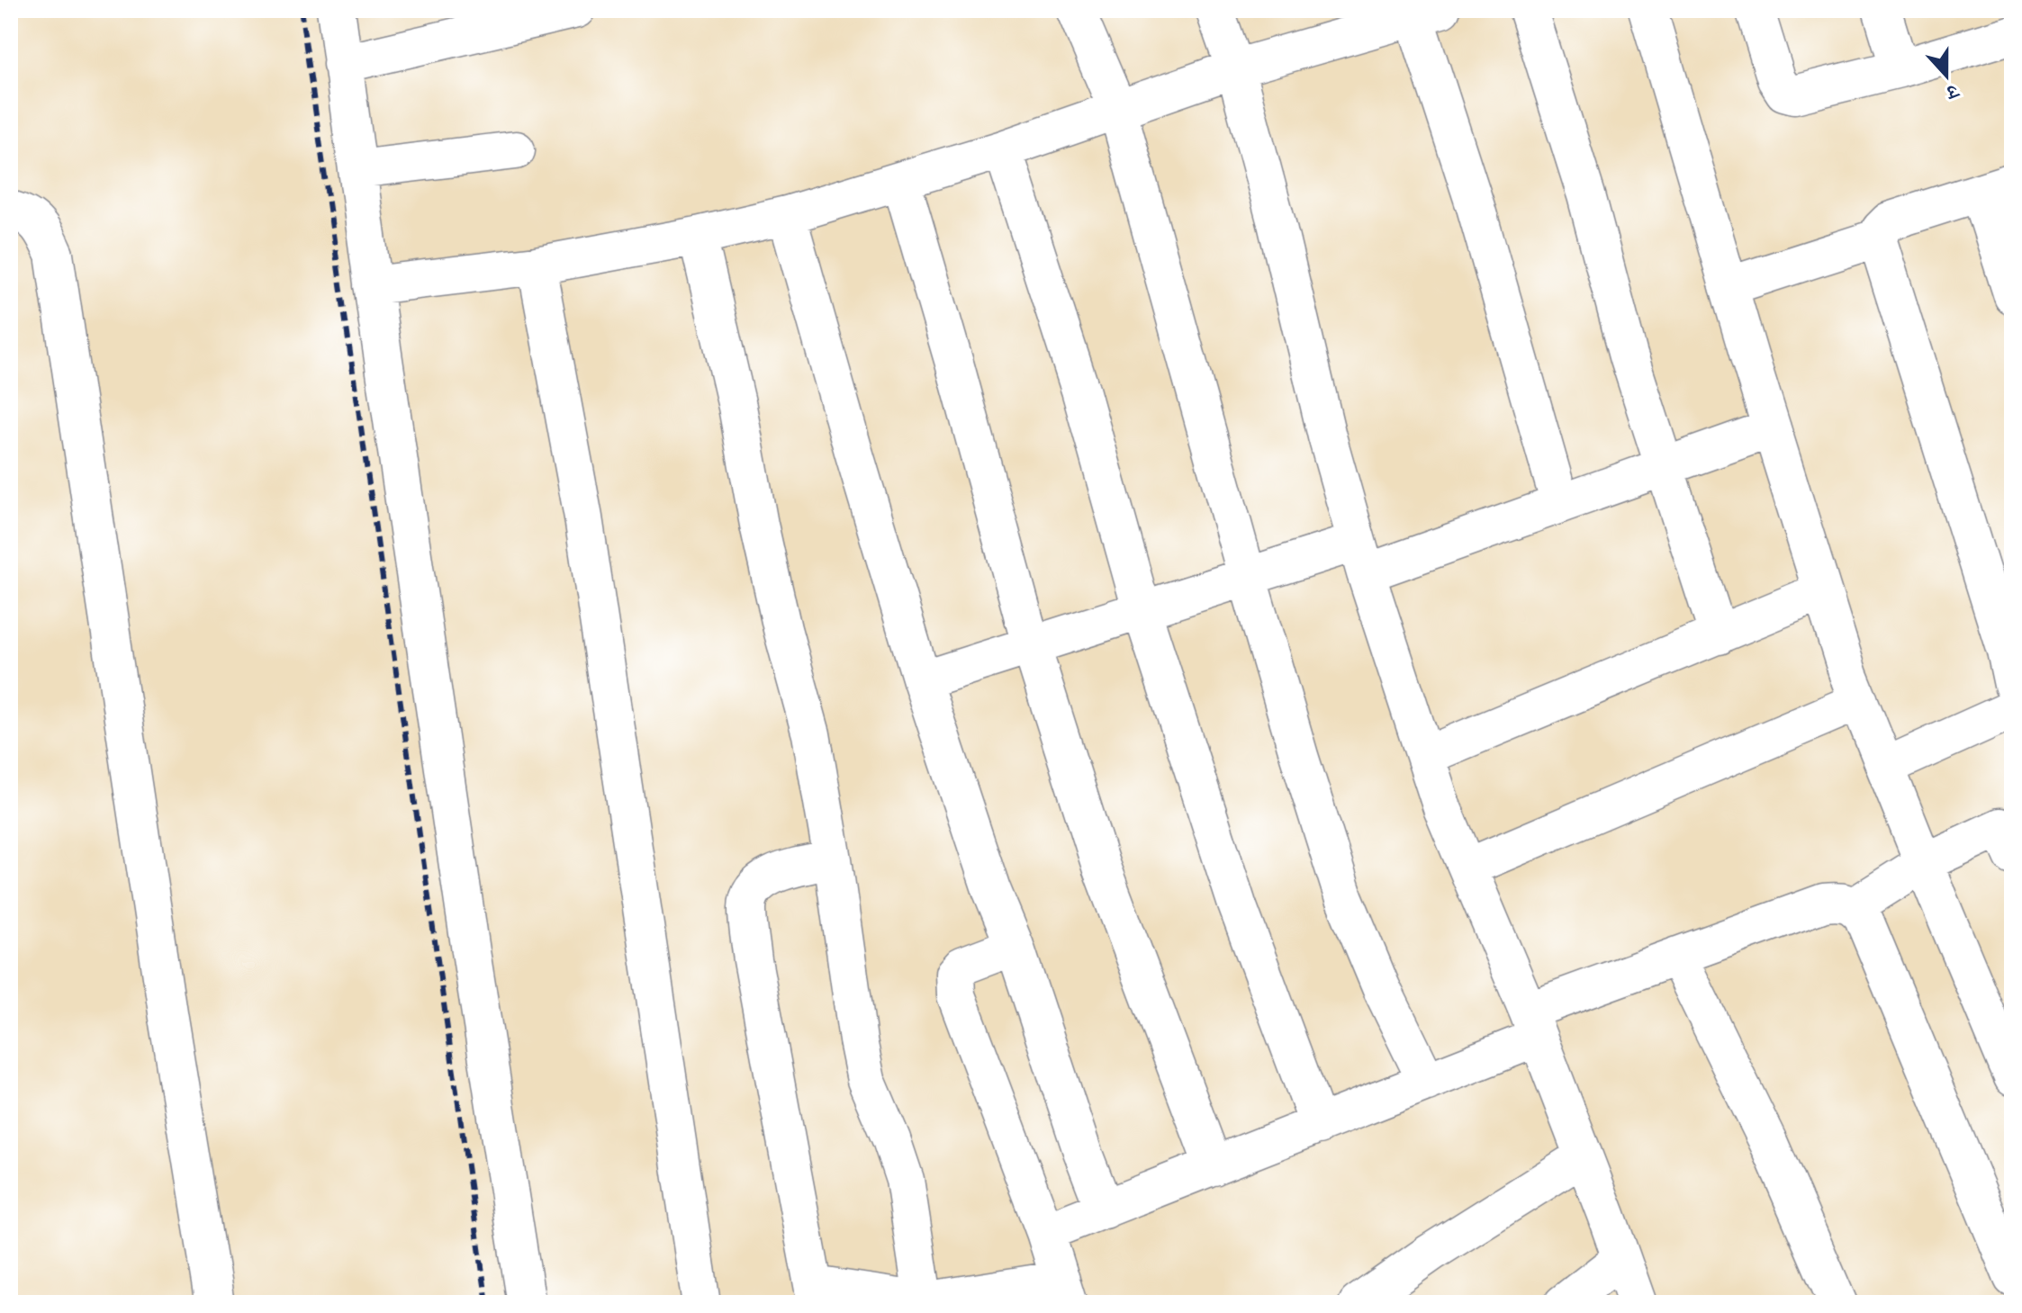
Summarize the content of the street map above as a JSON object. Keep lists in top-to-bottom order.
{
  "north": "bottom"
}
